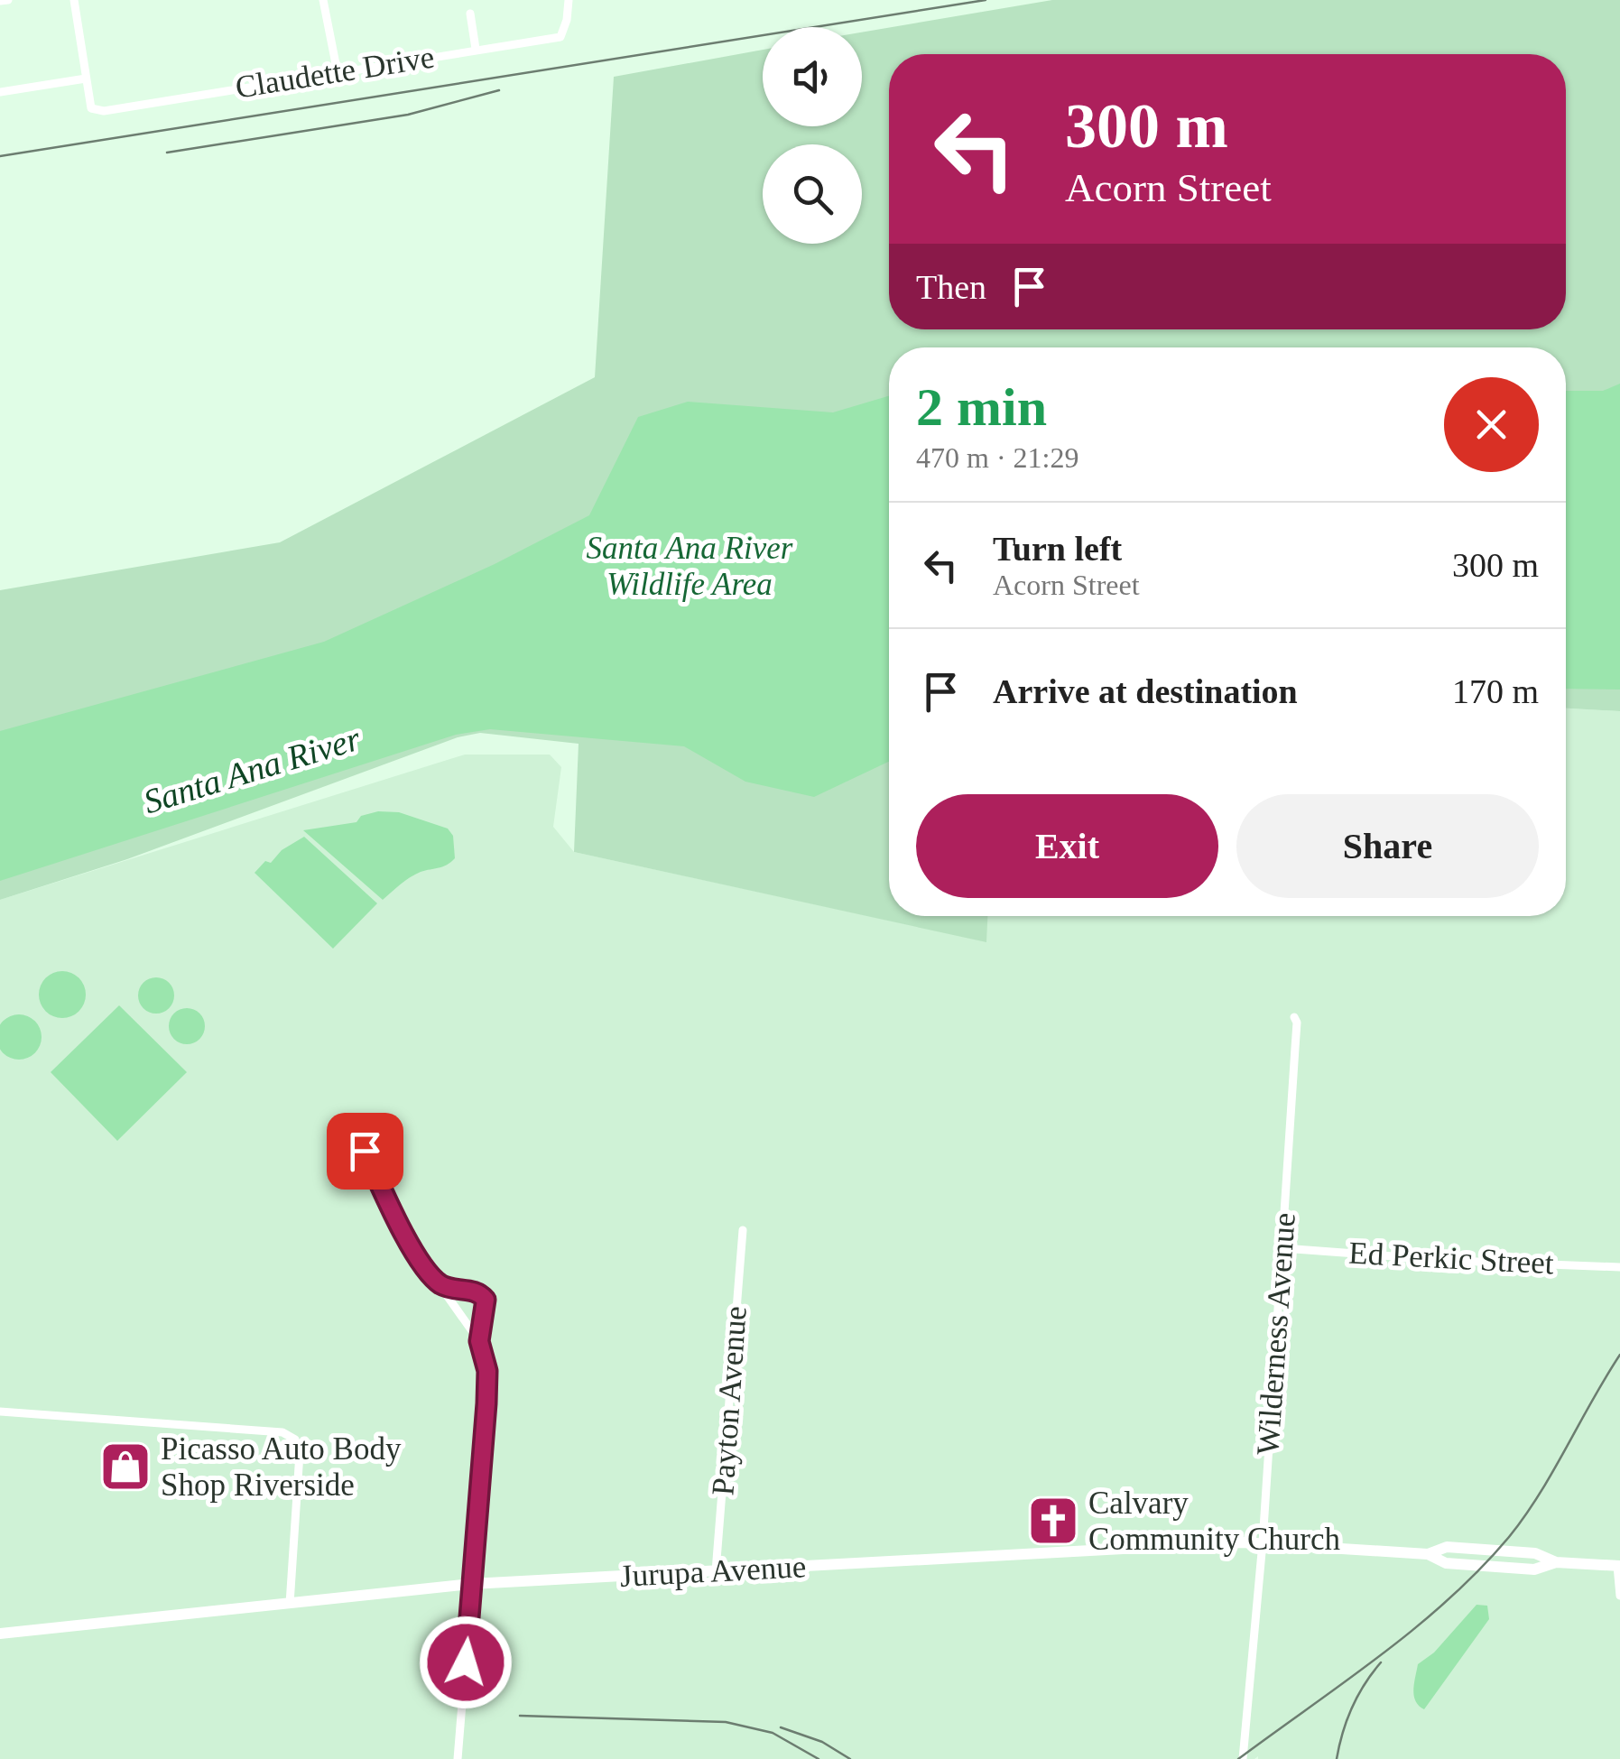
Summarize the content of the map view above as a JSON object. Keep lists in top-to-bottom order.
{
  "streets": {
    "main road": ["Jurupa Avenue"],
    "street": [
      "Claudette Drive",
      "Ed Perkic Street",
      "Wilderness Avenue",
      "Payton Avenue"
    ]
  },
  "crossings": [
    ["Ed Perkic Street", "Wilderness Avenue"],
    ["Wilderness Avenue", "Jurupa Avenue"],
    ["Payton Avenue", "Jurupa Avenue"]
  ],
  "water": ["Santa Ana River"],
  "parks": ["Santa Ana River Wildlife Area"],
  "places": {
    "shop": ["Picasso Auto Body Shop Riverside"],
    "church": ["Calvary Community Church"]
  },
  "page": {
    "turn": ["300 m", "Acorn Street"],
    "then": "Then",
    "heading": ["2 min", "470 m · 21:29"],
    "list": [
      {
        "name": "Turn left",
        "note": "Acorn Street",
        "value": "300 m"
      },
      {
        "name": "Arrive at destination",
        "value": "170 m"
      }
    ],
    "buttons": ["Exit", "Share"]
  }
}
